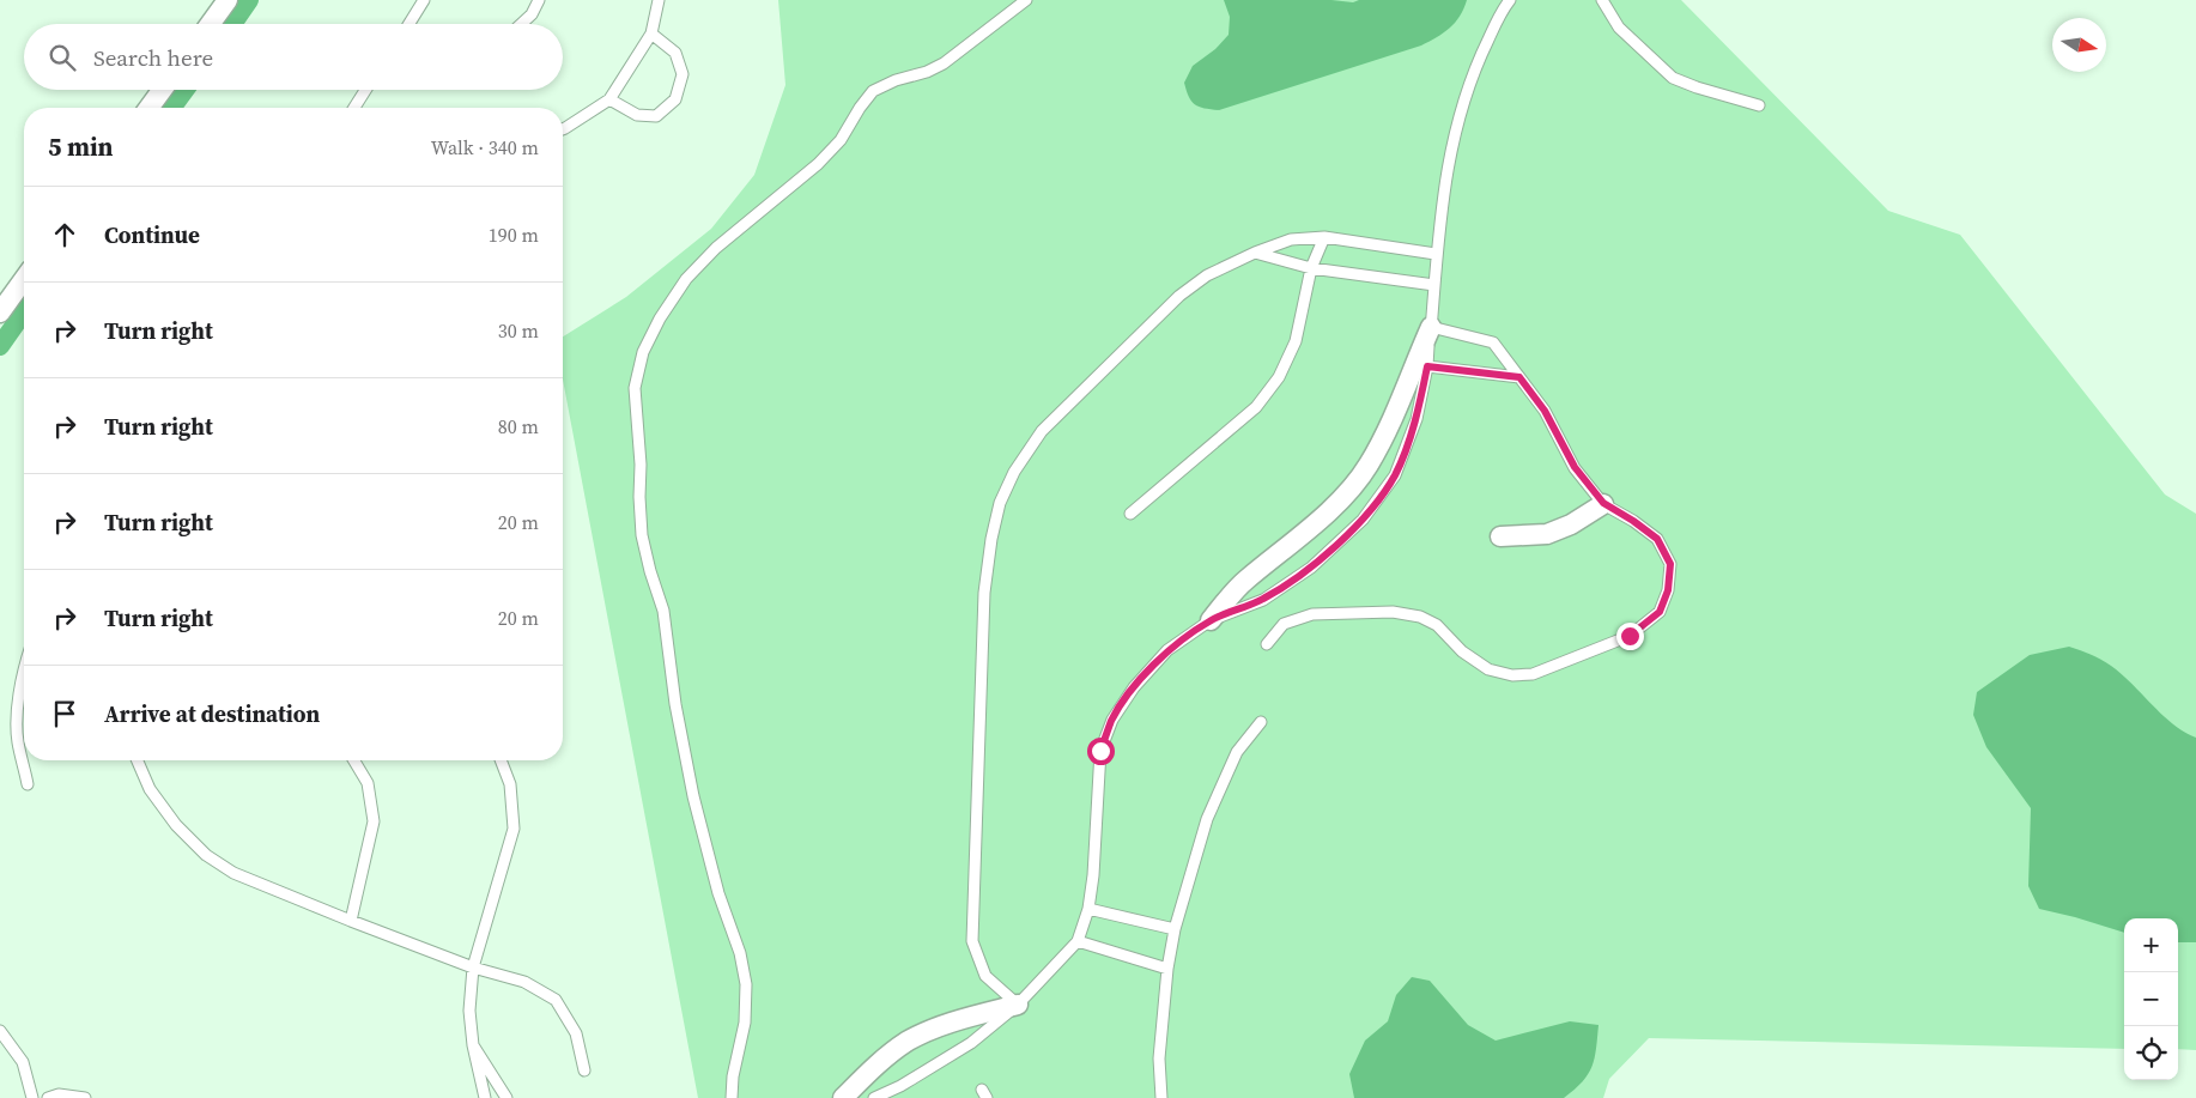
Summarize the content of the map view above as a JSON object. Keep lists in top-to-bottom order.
{
  "north": "right",
  "page": {
    "search": "Search here",
    "heading": ["5 min", "Walk · 340 m"],
    "list": [
      ["Continue", "190 m"],
      ["Turn right", "30 m"],
      ["Turn right", "80 m"],
      ["Turn right", "20 m"],
      ["Turn right", "20 m"],
      "Arrive at destination"
    ],
    "map_buttons": ["+", "−"]
  }
}
